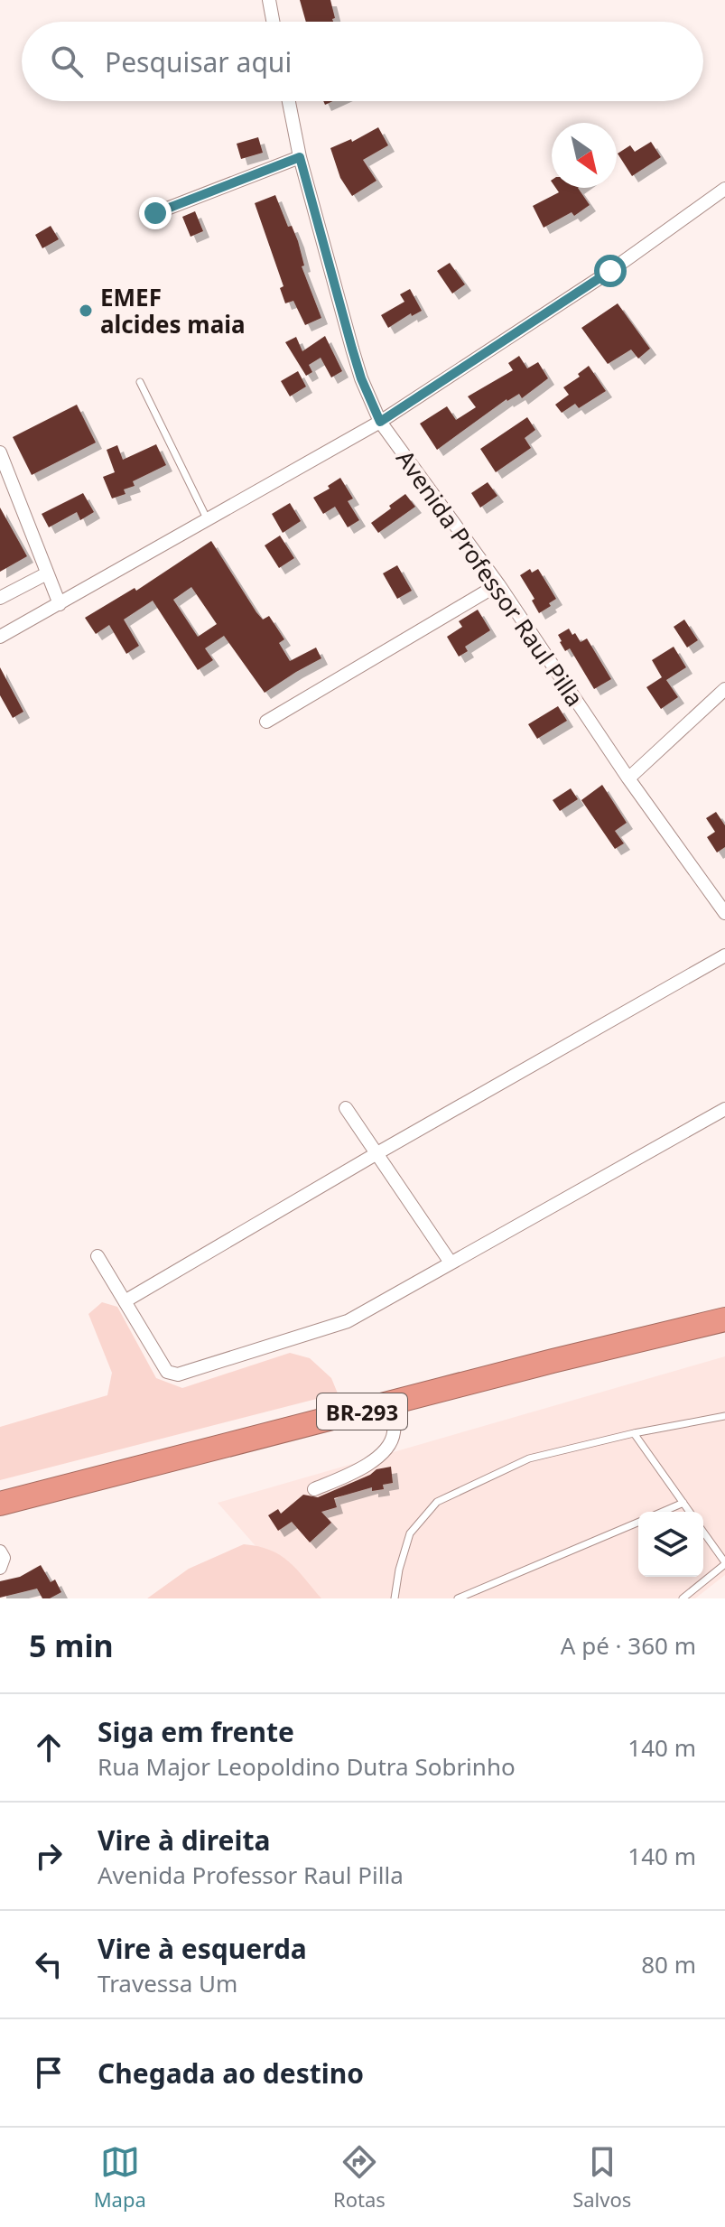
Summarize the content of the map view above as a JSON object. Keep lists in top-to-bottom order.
{
  "streets": {
    "highway": ["BR-293"],
    "street": ["Avenida Professor Raul Pilla"]
  },
  "places": ["EMEF alcides maia"],
  "north": "bottom right",
  "page": {
    "search": "Pesquisar aqui",
    "heading": ["5 min", "A pé · 360 m"],
    "list": [
      ["Siga em frente", "Rua Major Leopoldino Dutra Sobrinho", "140 m"],
      ["Vire à direita", "Avenida Professor Raul Pilla", "140 m"],
      ["Vire à esquerda", "Travessa Um", "80 m"],
      "Chegada ao destino"
    ],
    "nav": ["Mapa", "Rotas", "Salvos"]
  }
}
